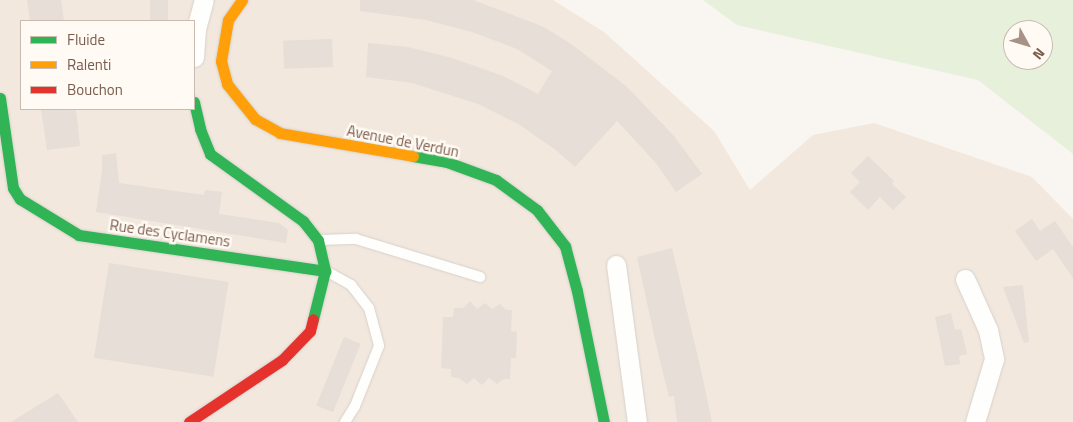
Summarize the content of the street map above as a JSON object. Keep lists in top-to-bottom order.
{
  "streets": {
    "street": ["Avenue de Verdun", "Rue des Cyclamens"]
  },
  "legend": ["Fluide", "Ralenti", "Bouchon"],
  "north": "bottom right"
}
